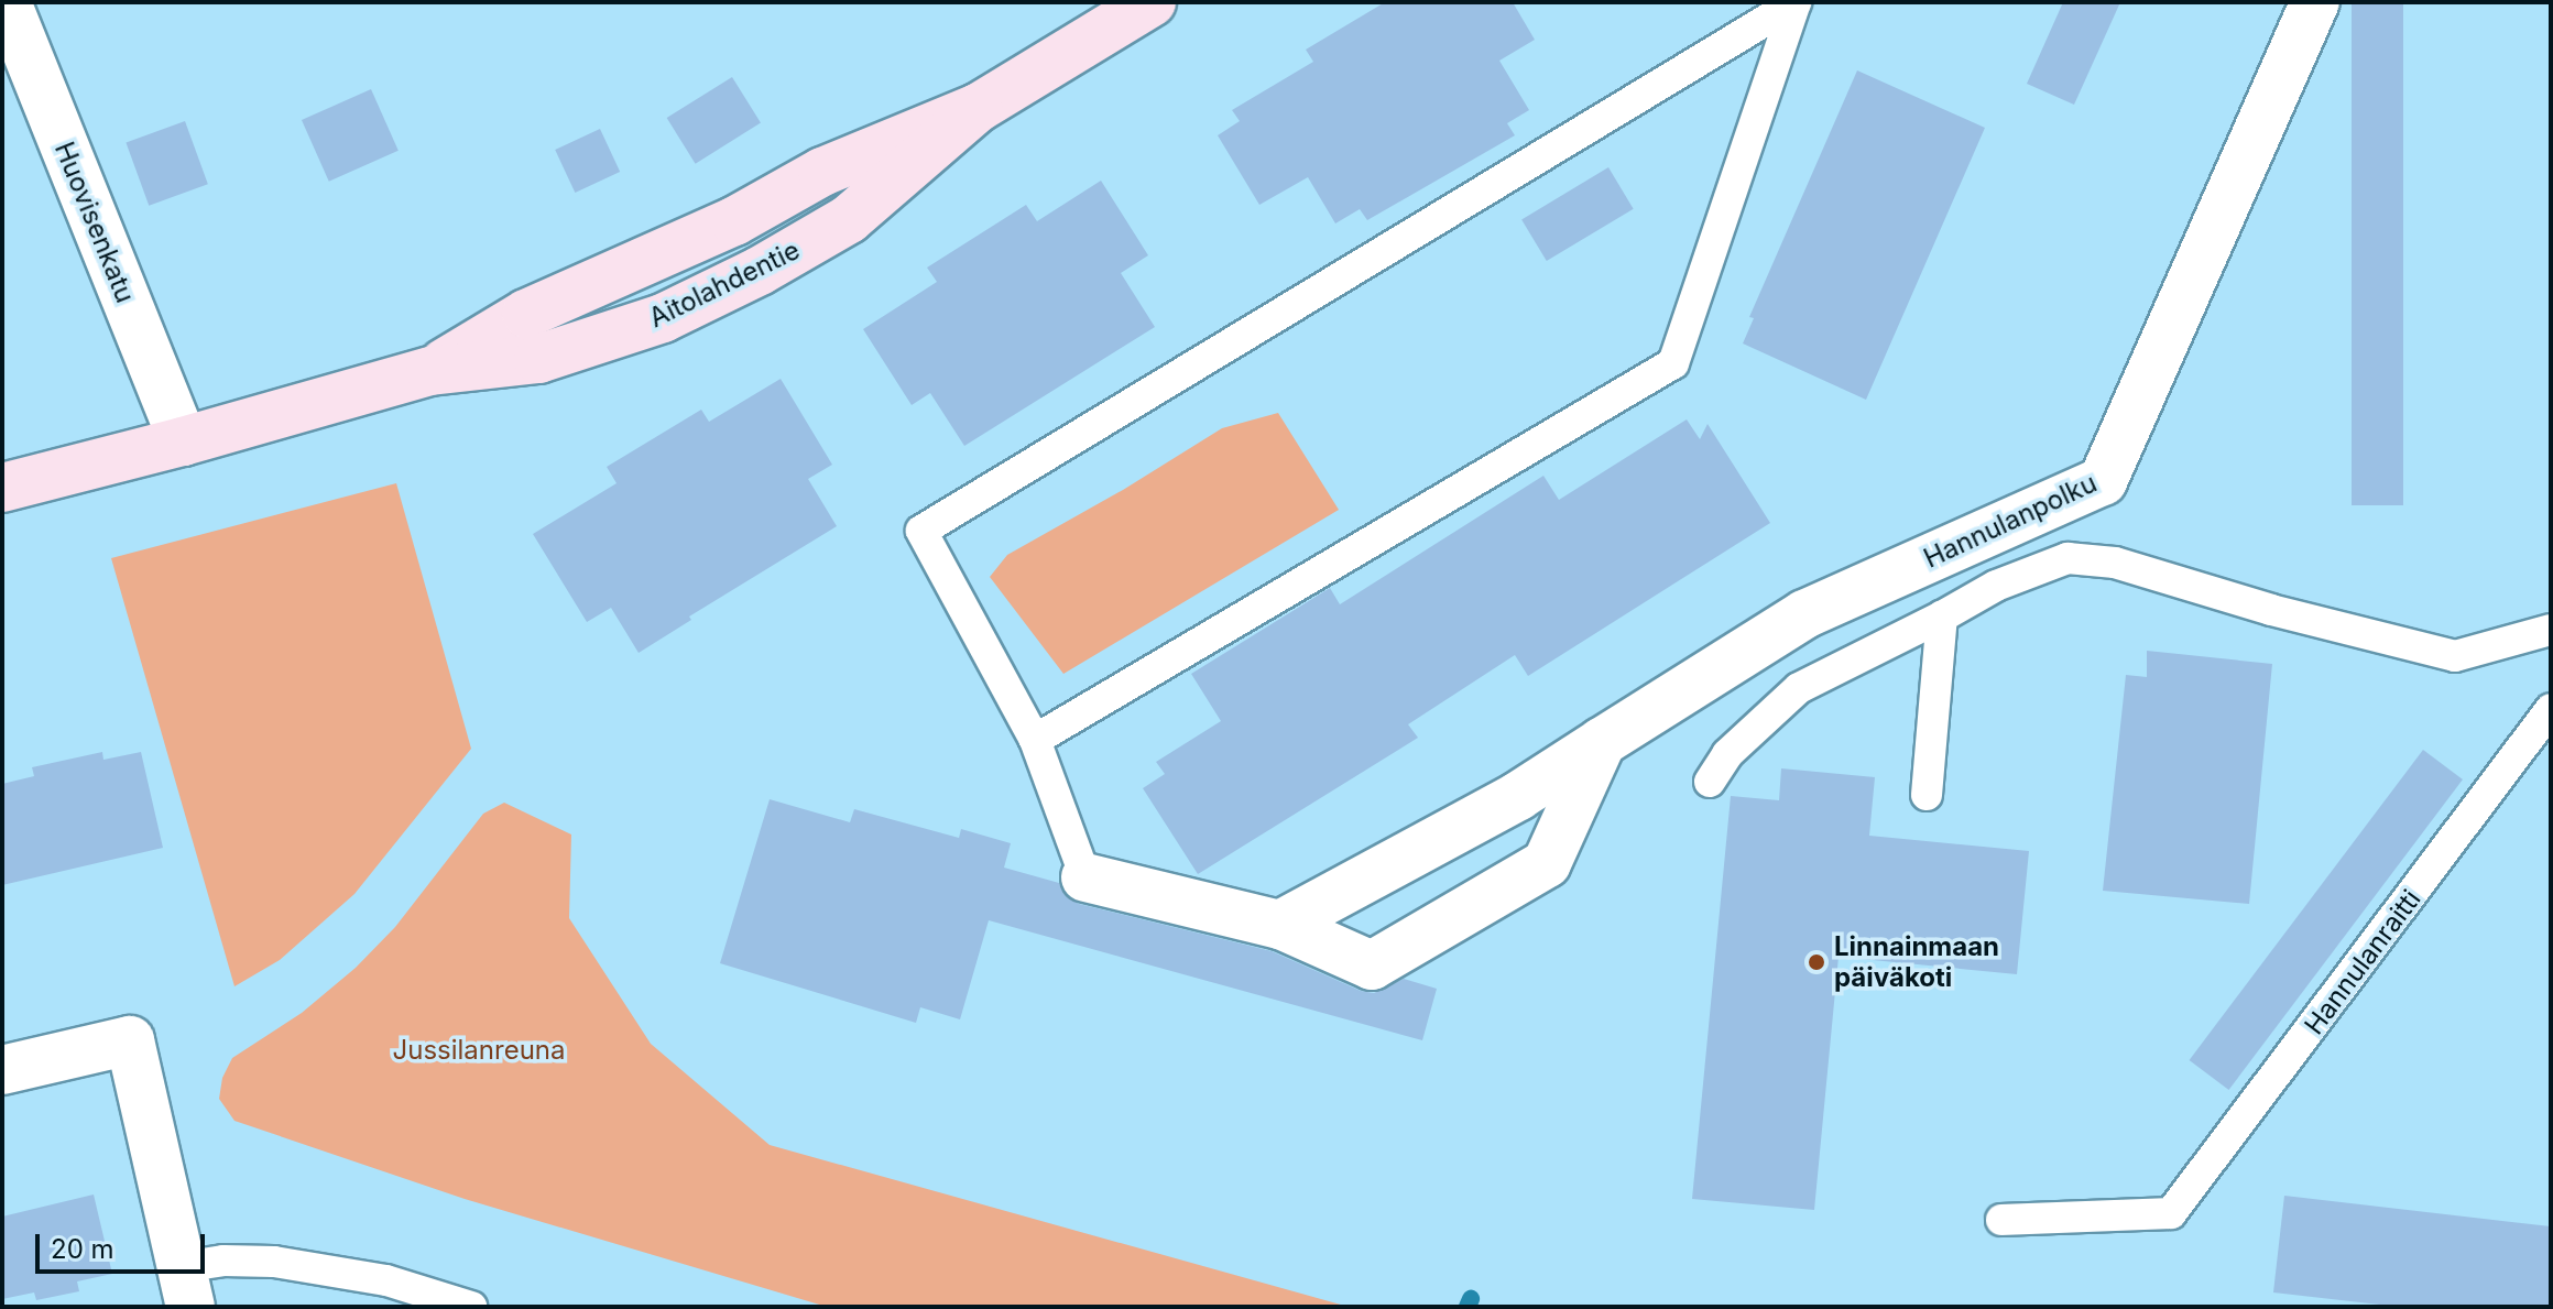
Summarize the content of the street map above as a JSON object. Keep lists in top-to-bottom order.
{
  "streets": {
    "main road": ["Aitolahdentie"],
    "street": ["Huovisenkatu", "Hannulanpolku"],
    "lane": ["Hannulanraitti"]
  },
  "crossings": [
    ["Huovisenkatu", "Aitolahdentie"]
  ],
  "parks": ["Jussilanreuna"],
  "places": ["Linnainmaan päiväkoti"],
  "scale_bar": "20 m"
}
